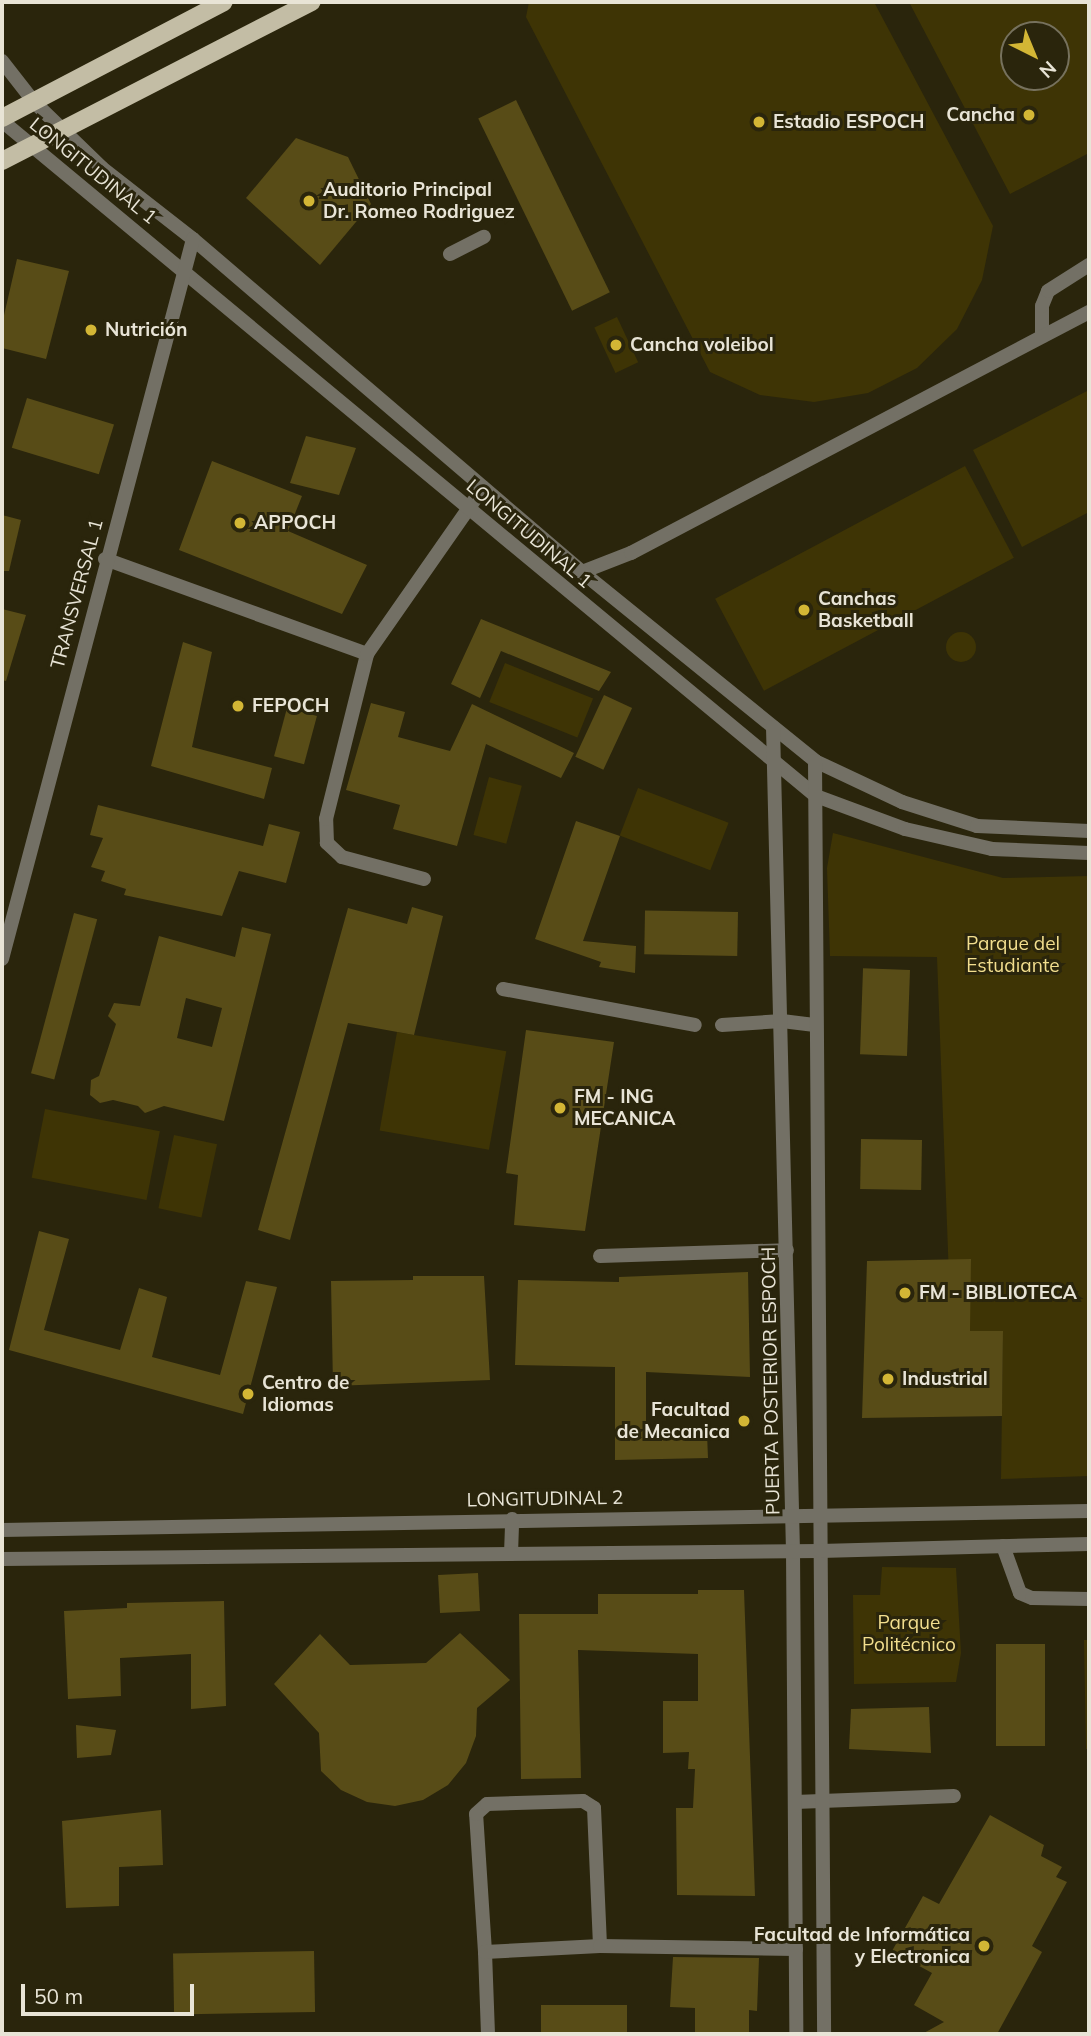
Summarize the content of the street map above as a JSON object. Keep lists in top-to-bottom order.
{
  "streets": {
    "street": [
      "LONGITUDINAL 1",
      "TRANSVERSAL 1",
      "PUERTA POSTERIOR ESPOCH",
      "LONGITUDINAL 2"
    ]
  },
  "crossings": [
    ["LONGITUDINAL 1", "TRANSVERSAL 1"],
    ["LONGITUDINAL 1", "PUERTA POSTERIOR ESPOCH"],
    ["PUERTA POSTERIOR ESPOCH", "LONGITUDINAL 2"]
  ],
  "parks": ["Parque del Estudiante", "Parque Politécnico"],
  "places": [
    "Cancha",
    "Estadio ESPOCH",
    "Auditorio Principal Dr. Romeo Rodriguez",
    "Nutrición",
    "Cancha voleibol",
    "APPOCH",
    "Canchas Basketball",
    "FEPOCH",
    "FM - ING MECANICA",
    "FM - BIBLIOTECA",
    "Industrial",
    "Centro de Idiomas",
    "Facultad de Mecanica",
    "Facultad de Informática y Electronica"
  ],
  "scale_bar": "50 m",
  "north": "bottom right"
}
